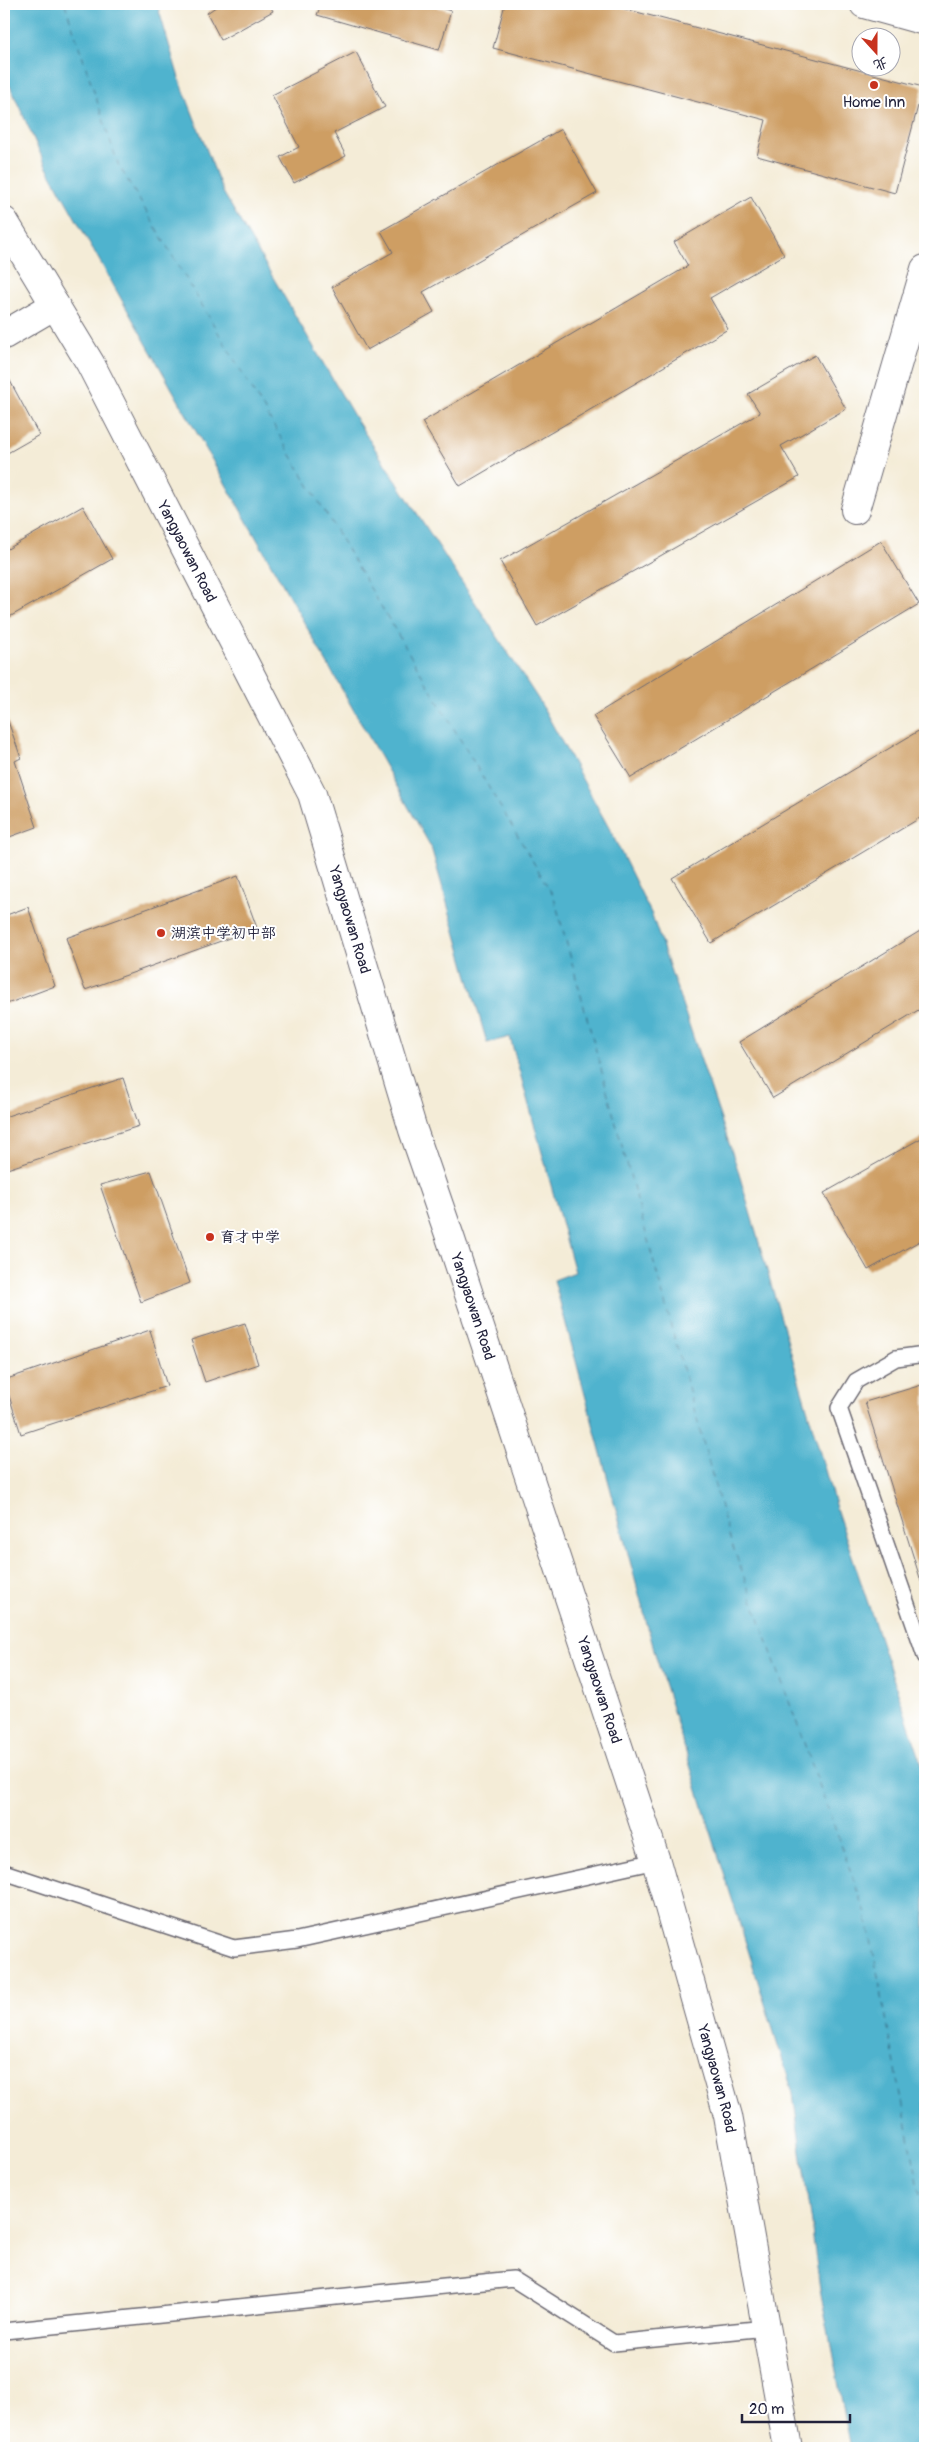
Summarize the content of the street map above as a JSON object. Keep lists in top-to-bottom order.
{
  "streets": {
    "street": ["Yangyaowan Road"]
  },
  "places": ["Home Inn", "湖滨中学初中部", "育才中学"],
  "scale_bar": "20 m",
  "north": "bottom"
}
